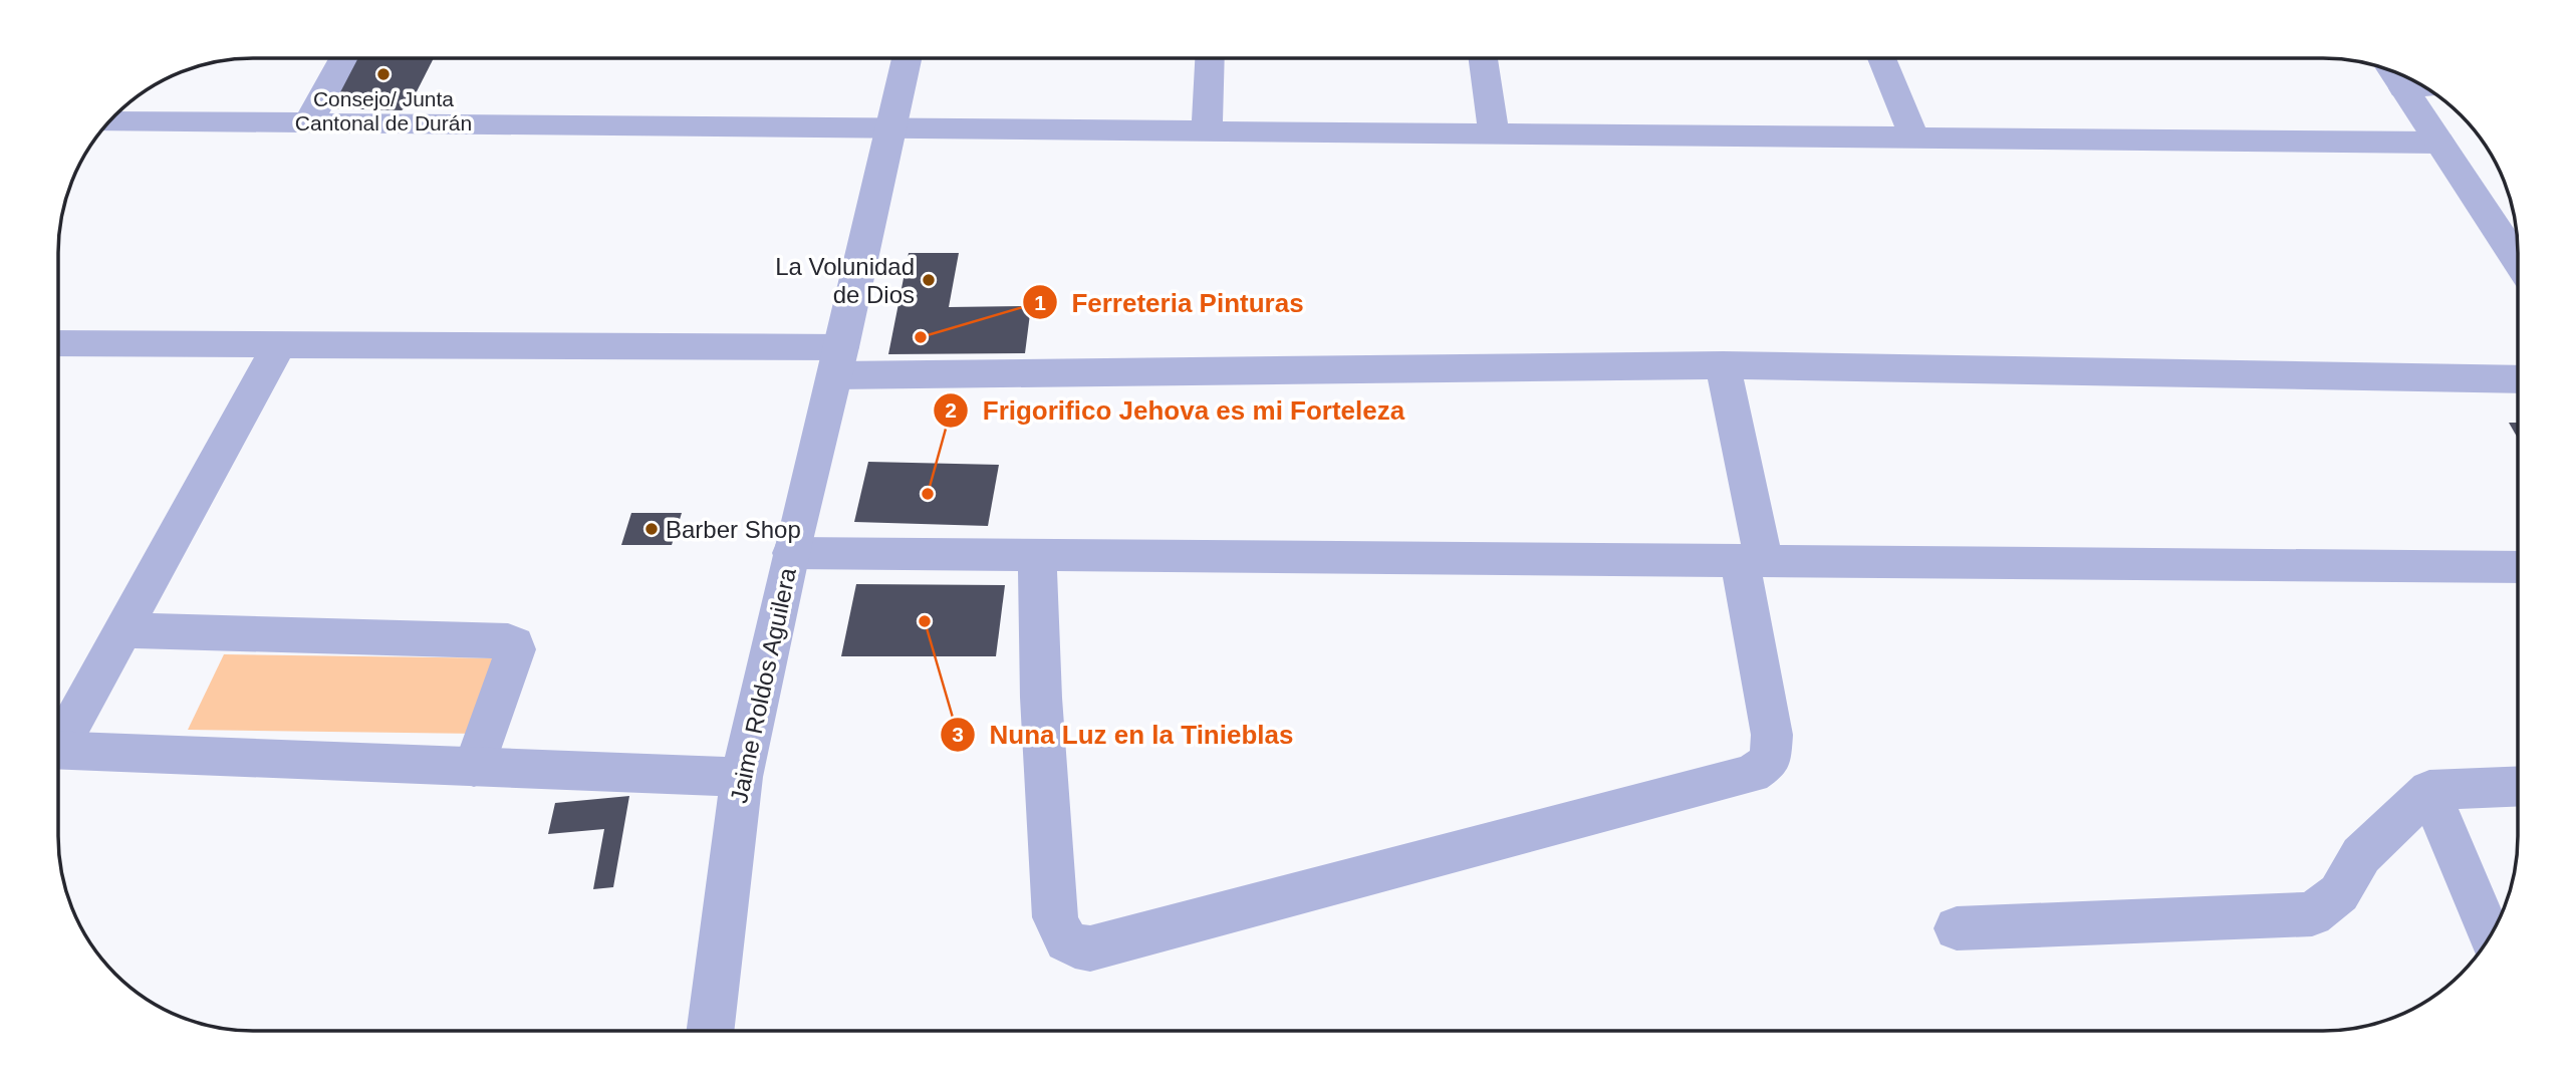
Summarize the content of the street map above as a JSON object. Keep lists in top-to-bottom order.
{
  "streets": {
    "street": ["Jaime Roldos Aguilera"]
  },
  "places": [
    "Consejo/ Junta Cantonal de Durán",
    "La Volunidad de Dios",
    "Ferreteria Pinturas",
    "Frigorifico Jehova es mi Forteleza",
    "Barber Shop",
    "Nuna Luz en la Tinieblas"
  ]
}
